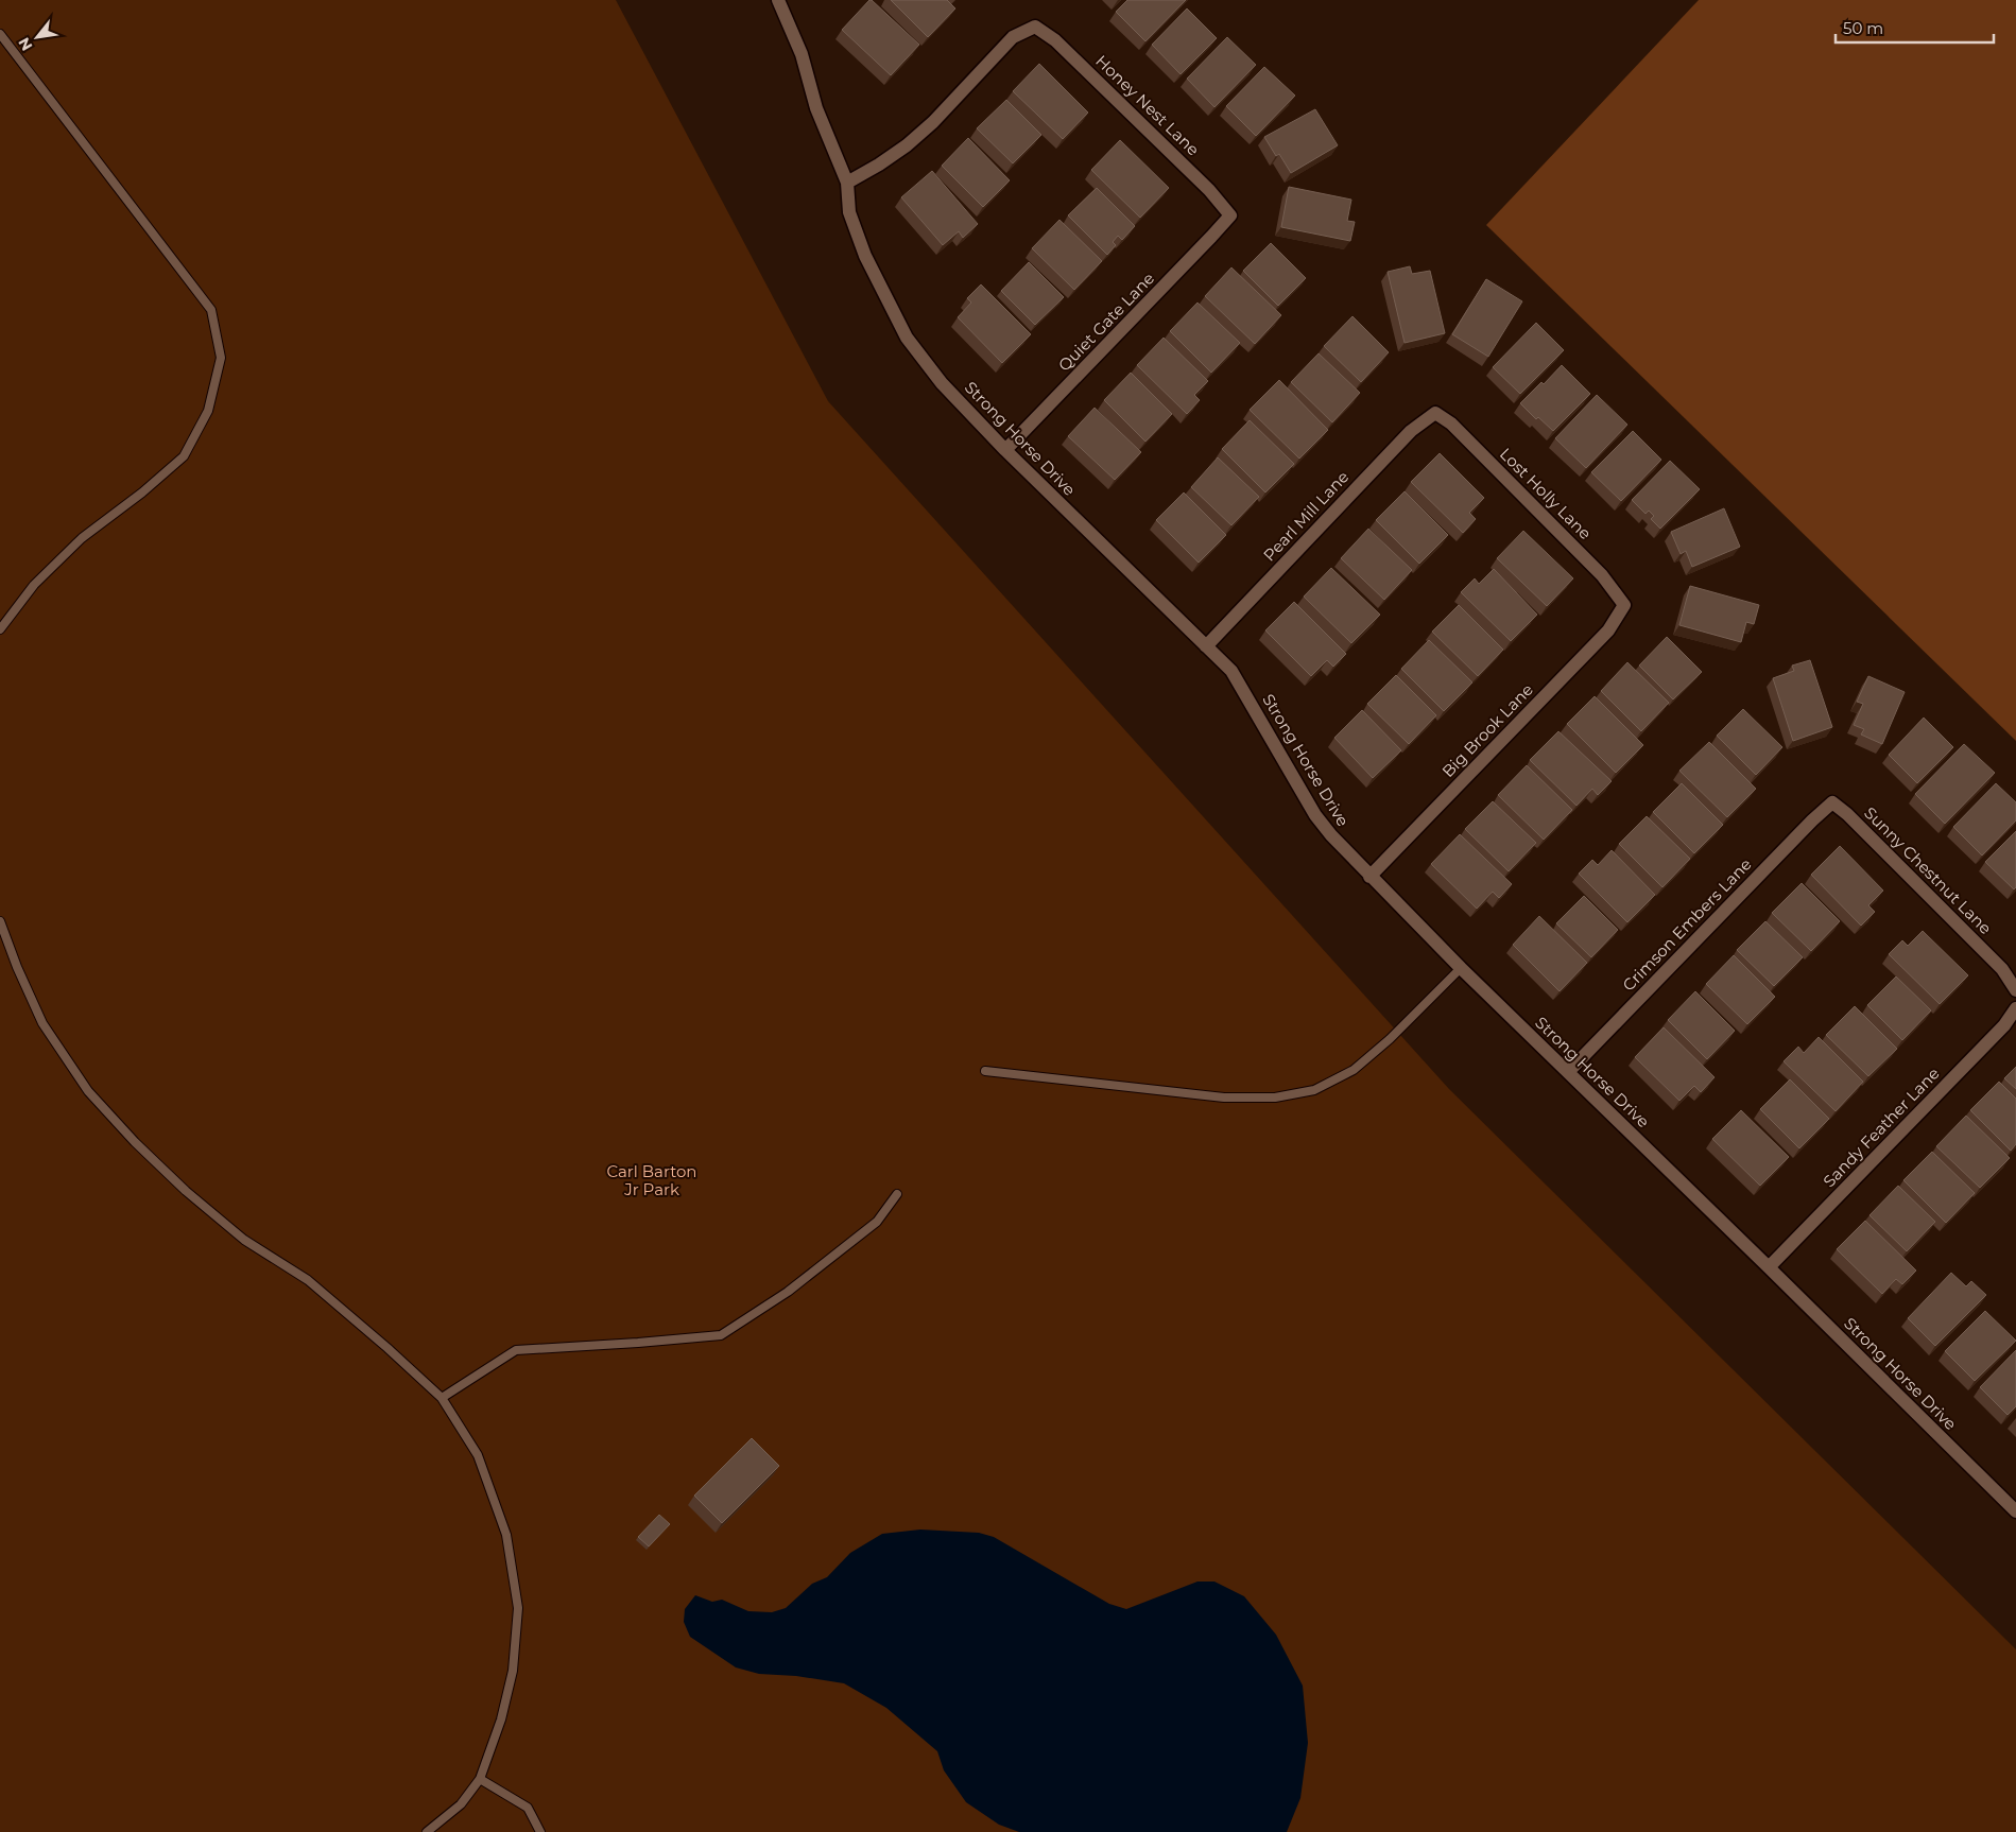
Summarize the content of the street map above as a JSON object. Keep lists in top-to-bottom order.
{
  "streets": {
    "street": [
      "Honey Nest Lane",
      "Quiet Gate Lane",
      "Strong Horse Drive",
      "Lost Holly Lane",
      "Pearl Mill Lane",
      "Big Brook Lane",
      "Sunny Chestnut Lane",
      "Crimson Embers Lane",
      "Sandy Feather Lane"
    ]
  },
  "crossings": [
    ["Honey Nest Lane", "Quiet Gate Lane"],
    ["Honey Nest Lane", "Strong Horse Drive"],
    ["Quiet Gate Lane", "Strong Horse Drive"],
    ["Strong Horse Drive", "Pearl Mill Lane"],
    ["Strong Horse Drive", "Big Brook Lane"],
    ["Strong Horse Drive", "Crimson Embers Lane"],
    ["Strong Horse Drive", "Sandy Feather Lane"],
    ["Lost Holly Lane", "Pearl Mill Lane"],
    ["Lost Holly Lane", "Big Brook Lane"],
    ["Sunny Chestnut Lane", "Crimson Embers Lane"]
  ],
  "parks": ["Carl Barton Jr Park"],
  "scale_bar": "50 m",
  "north": "bottom left"
}
